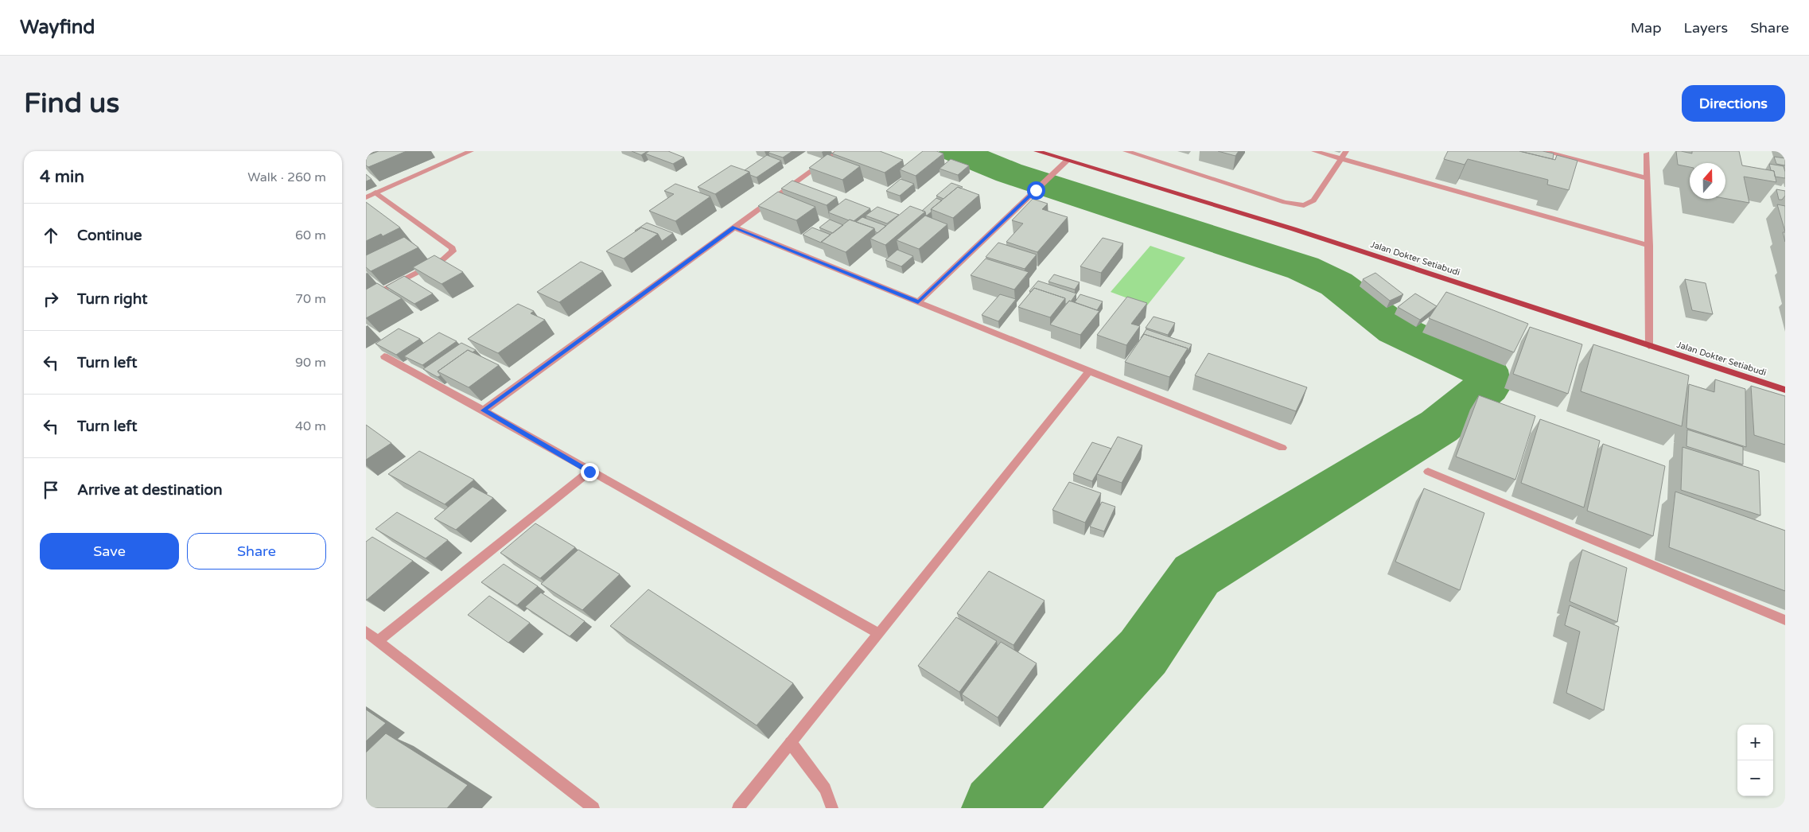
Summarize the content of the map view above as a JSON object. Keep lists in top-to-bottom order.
{
  "streets": {
    "main road": ["Jalan Dokter Setiabudi"]
  },
  "north": "top",
  "page": {
    "header": "Wayfind",
    "nav": ["Map", "Layers", "Share"],
    "buttons": [
      "Directions",
      ["Save", "Share"]
    ],
    "title": "Find us",
    "heading": ["4 min", "Walk · 260 m"],
    "list": [
      ["Continue", "60 m"],
      ["Turn right", "70 m"],
      ["Turn left", "90 m"],
      ["Turn left", "40 m"],
      "Arrive at destination"
    ],
    "map_buttons": ["+", "−"]
  }
}
